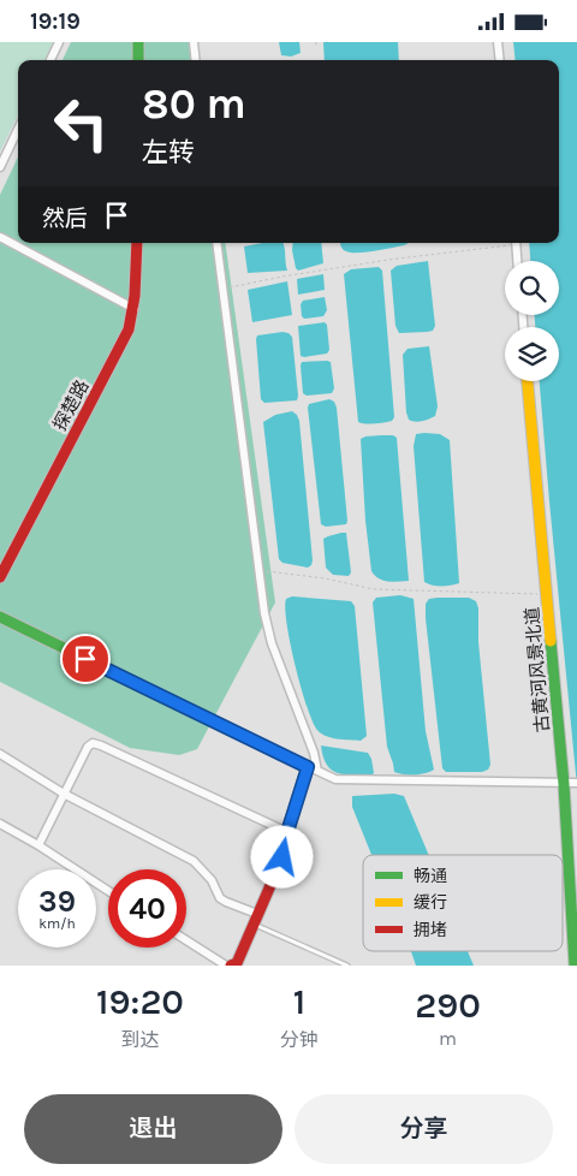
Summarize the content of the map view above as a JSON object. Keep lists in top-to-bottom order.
{
  "streets": {
    "street": ["探楚路", "古黄河风景北道"]
  },
  "legend": ["畅通", "缓行", "拥堵"],
  "page": {
    "status": "19:19",
    "turn": ["80 m", "左转"],
    "then": "然后",
    "speed": "39 km/h",
    "limit": "40",
    "eta": [
      "19:20",
      "到达",
      "1",
      "分钟",
      "290",
      "m"
    ],
    "buttons": ["退出", "分享"]
  }
}
